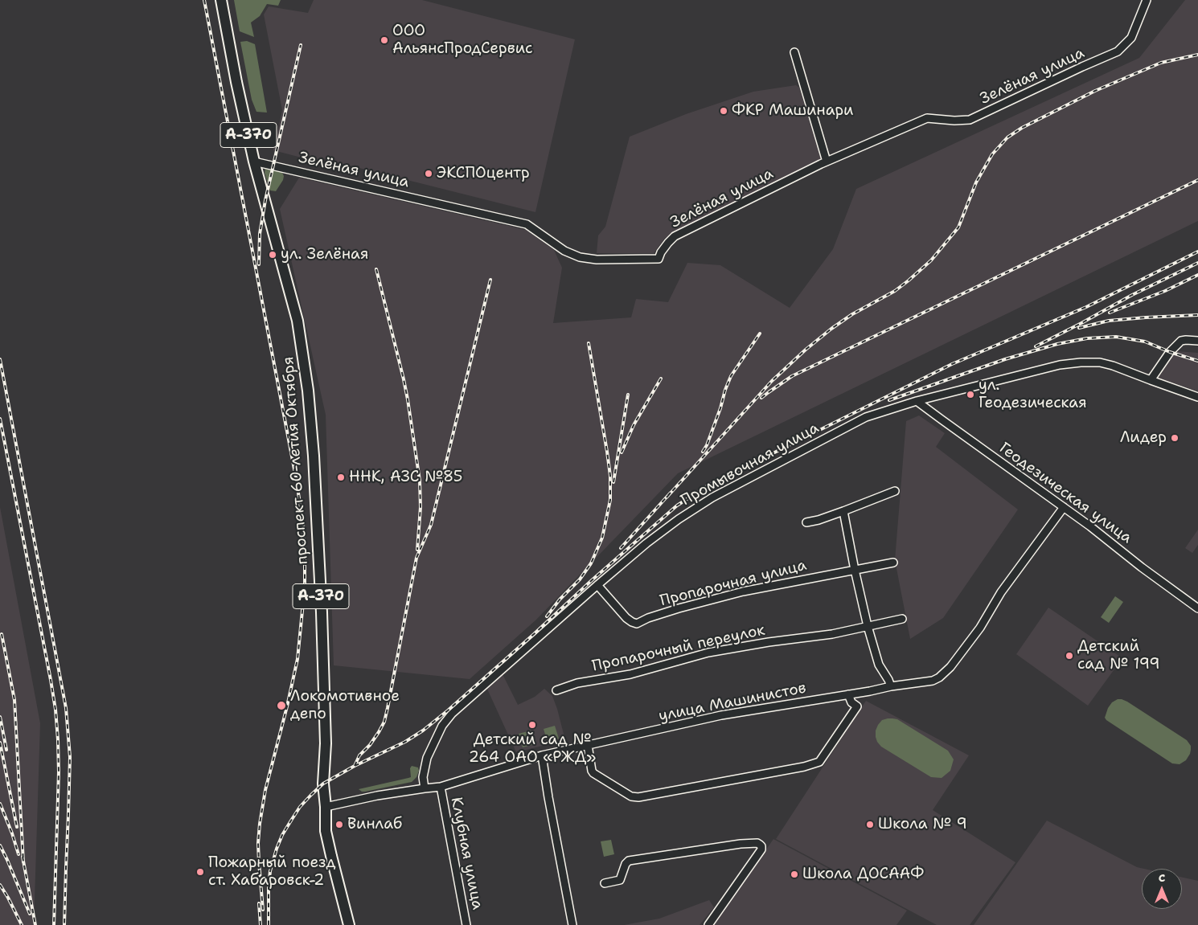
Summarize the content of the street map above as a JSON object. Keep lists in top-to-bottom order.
{
  "streets": {
    "highway": ["А-370", "проспект 60-летия Октября"],
    "street": [
      "Зелёная улица",
      "Промывочная улица",
      "Геодезическая улица",
      "Пропарочная улица",
      "Пропарочный переулок",
      "улица Машинистов",
      "Клубная улица"
    ]
  },
  "crossings": [
    ["Зелёная улица", "проспект 60-летия Октября"],
    ["проспект 60-летия Октября", "улица Машинистов"],
    ["Промывочная улица", "Геодезическая улица"],
    ["Промывочная улица", "Пропарочная улица"],
    ["Промывочная улица", "улица Машинистов"],
    ["Геодезическая улица", "улица Машинистов"],
    ["улица Машинистов", "Клубная улица"]
  ],
  "places": [
    "ООО АльянсПродСервис",
    "ФКР Машинари",
    "ЭКСПОцентр",
    "ул. Зелёная",
    "ул. Геодезическая",
    "Лидер",
    "ННК, АЗС №85",
    "Детский сад № 199",
    "Локомотивное депо",
    "Детский сад № 264 ОАО «РЖД»",
    "Винлаб",
    "Школа № 9",
    "Пожарный поезд ст. Хабаровск-2",
    "Школа ДОСААФ"
  ],
  "north": "top"
}
